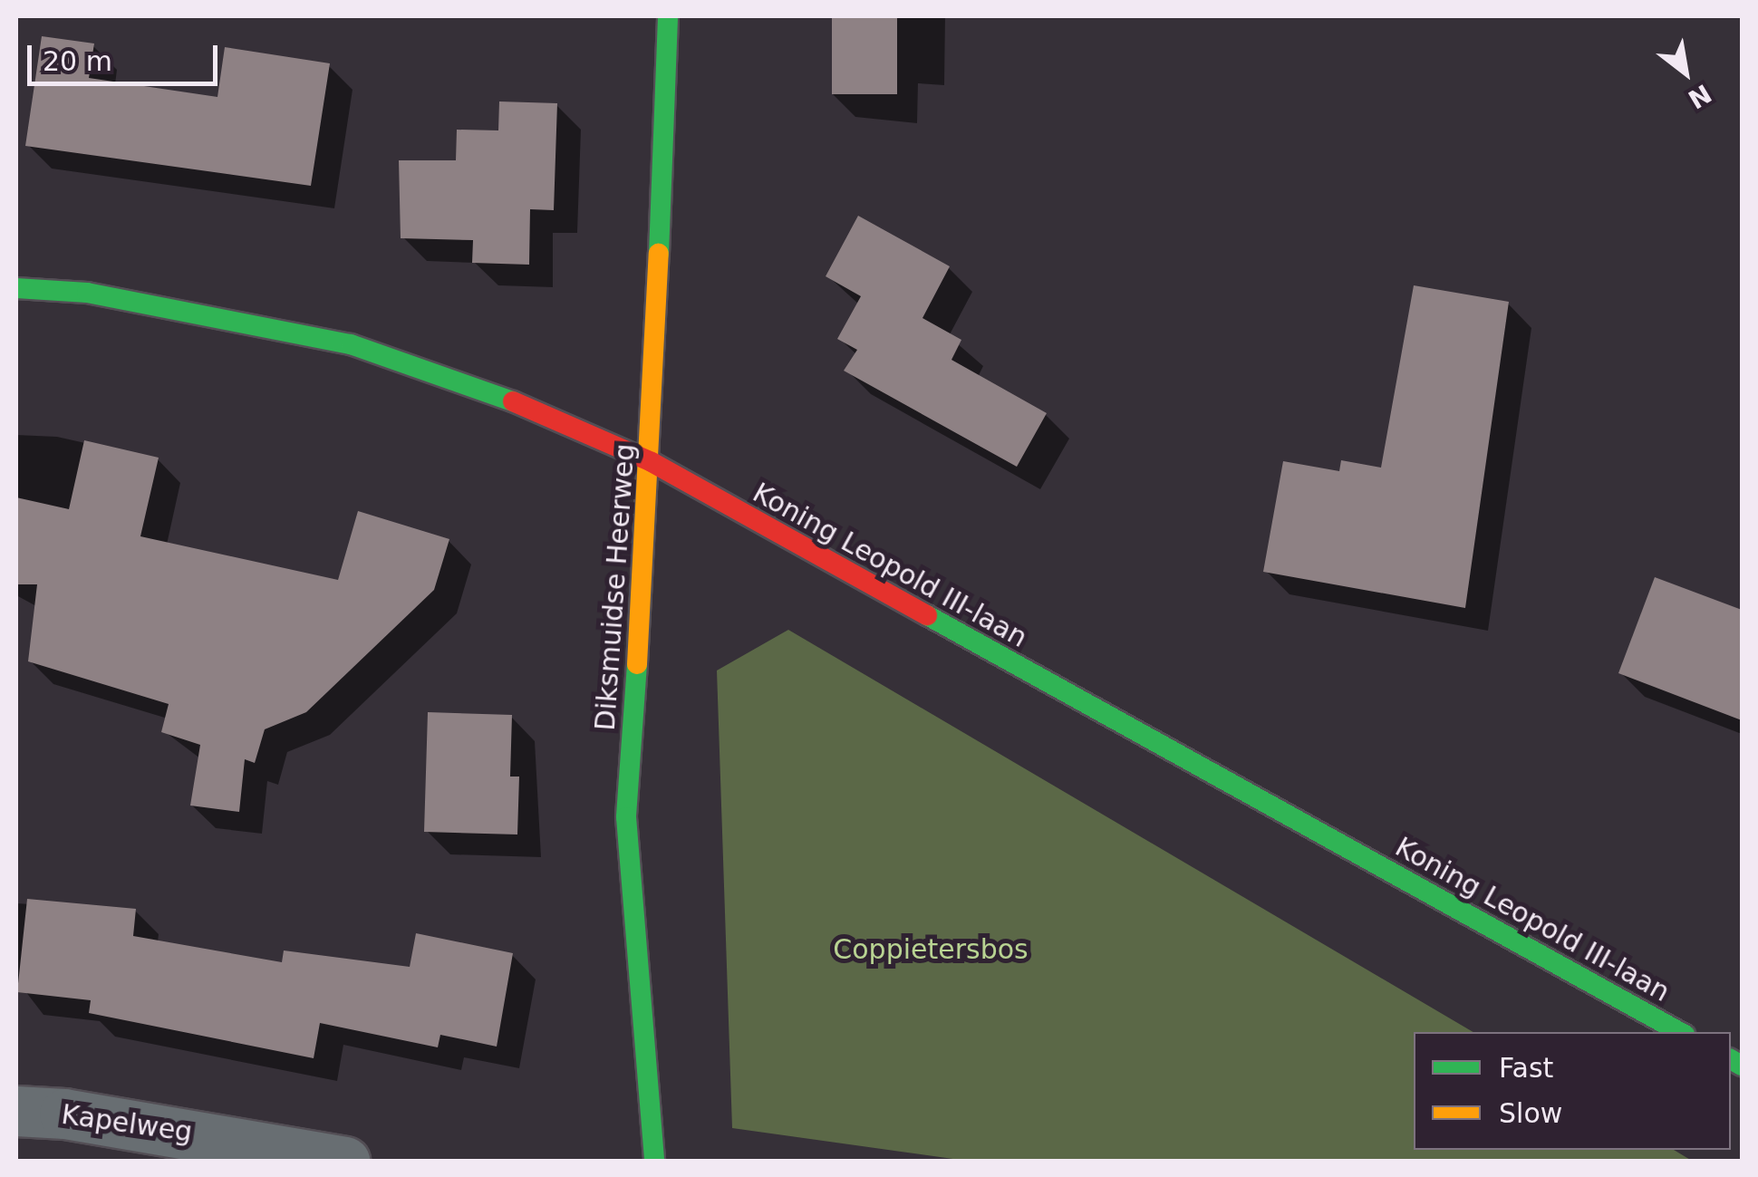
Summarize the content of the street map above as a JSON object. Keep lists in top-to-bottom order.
{
  "streets": {
    "street": ["Koning Leopold III-laan", "Diksmuidse Heerweg", "Kapelweg"]
  },
  "crossings": [
    ["Koning Leopold III-laan", "Diksmuidse Heerweg"]
  ],
  "parks": ["Coppietersbos"],
  "legend": ["Fast", "Slow"],
  "scale_bar": "20 m",
  "north": "bottom right"
}
